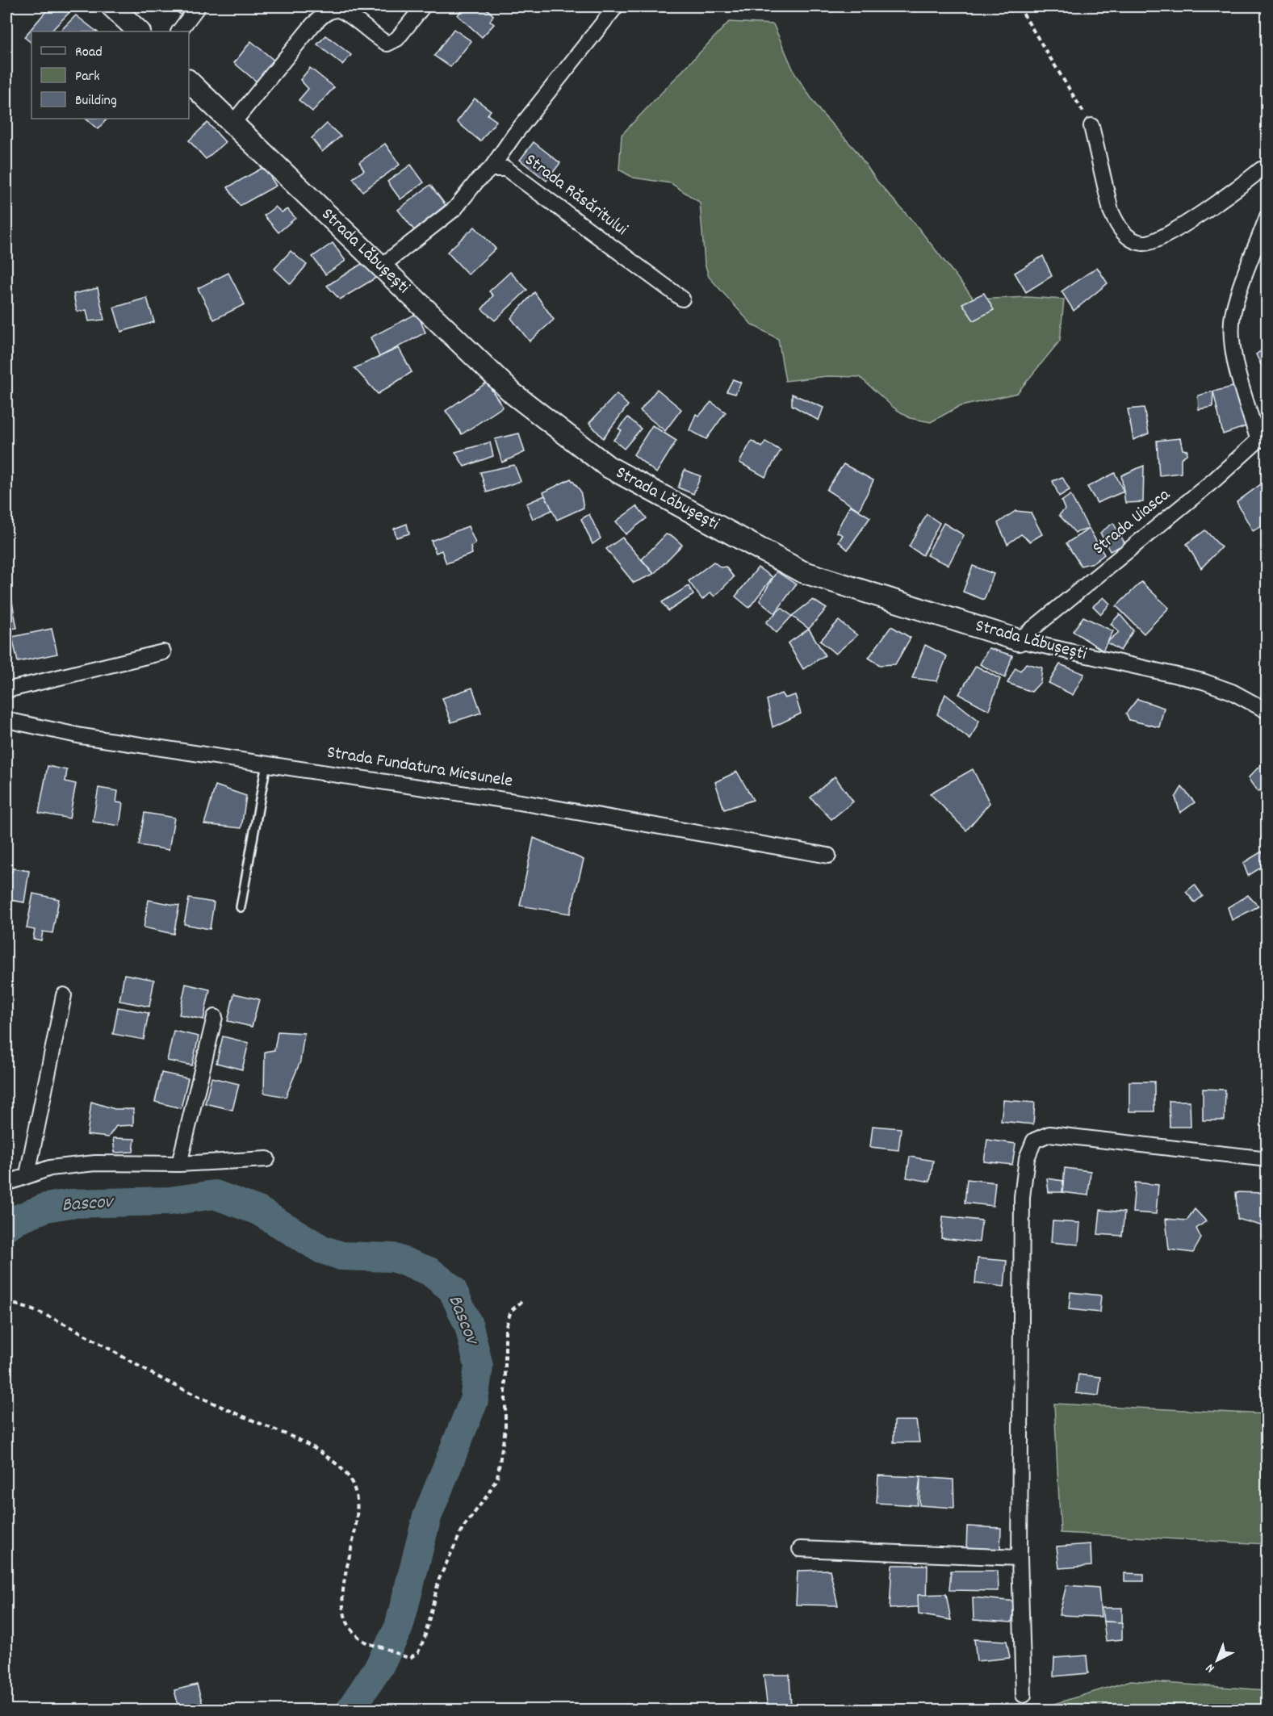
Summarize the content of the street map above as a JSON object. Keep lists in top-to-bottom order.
{
  "streets": {
    "street": [
      "Strada Răsăritului",
      "Strada Lăbușești",
      "Strada Uiasca",
      "Strada Fundatura Micsunele"
    ]
  },
  "crossings": [
    ["Strada Lăbușești", "Strada Uiasca"]
  ],
  "water": ["Bascov"],
  "legend": ["Road", "Park", "Building"],
  "north": "bottom left"
}
